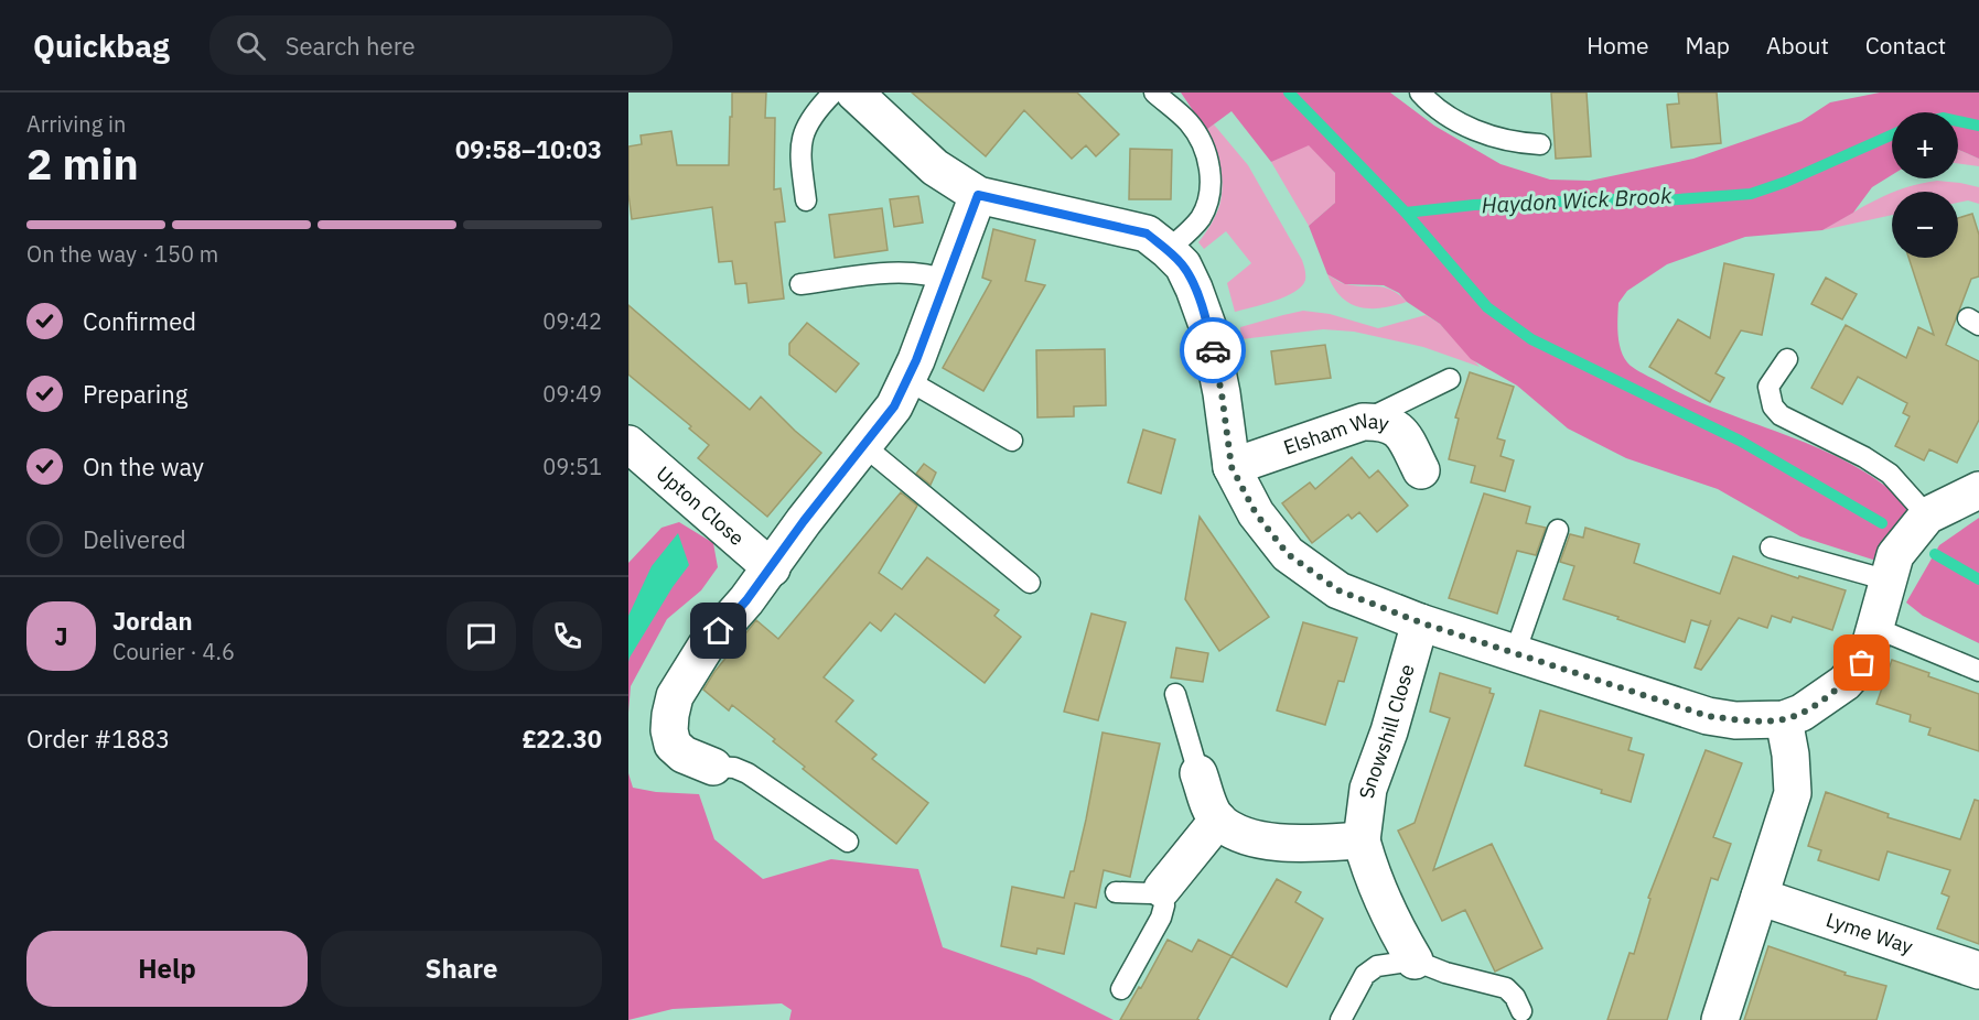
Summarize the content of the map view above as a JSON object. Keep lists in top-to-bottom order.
{
  "streets": {
    "street": [
      "Elsham Way",
      "Upton Close",
      "Snowshill Close",
      "Lyme Way"
    ]
  },
  "water": ["Haydon Wick Brook"],
  "page": {
    "header": "Quickbag",
    "search": "Search here",
    "nav": [
      "Home",
      "Map",
      "About",
      "Contact"
    ],
    "heading": ["2 min", "Arriving in", "09:58–10:03"],
    "panel": [
      "Jordan",
      "Courier · 4.6",
      "Order #1883",
      "£22.30"
    ],
    "map_buttons": ["+", "−"],
    "bar": "On the way · 150 m",
    "list": [
      ["Confirmed", "09:42"],
      ["Preparing", "09:49"],
      ["On the way", "09:51"],
      "Delivered"
    ],
    "round": "J",
    "buttons": ["Help", "Share"]
  }
}
